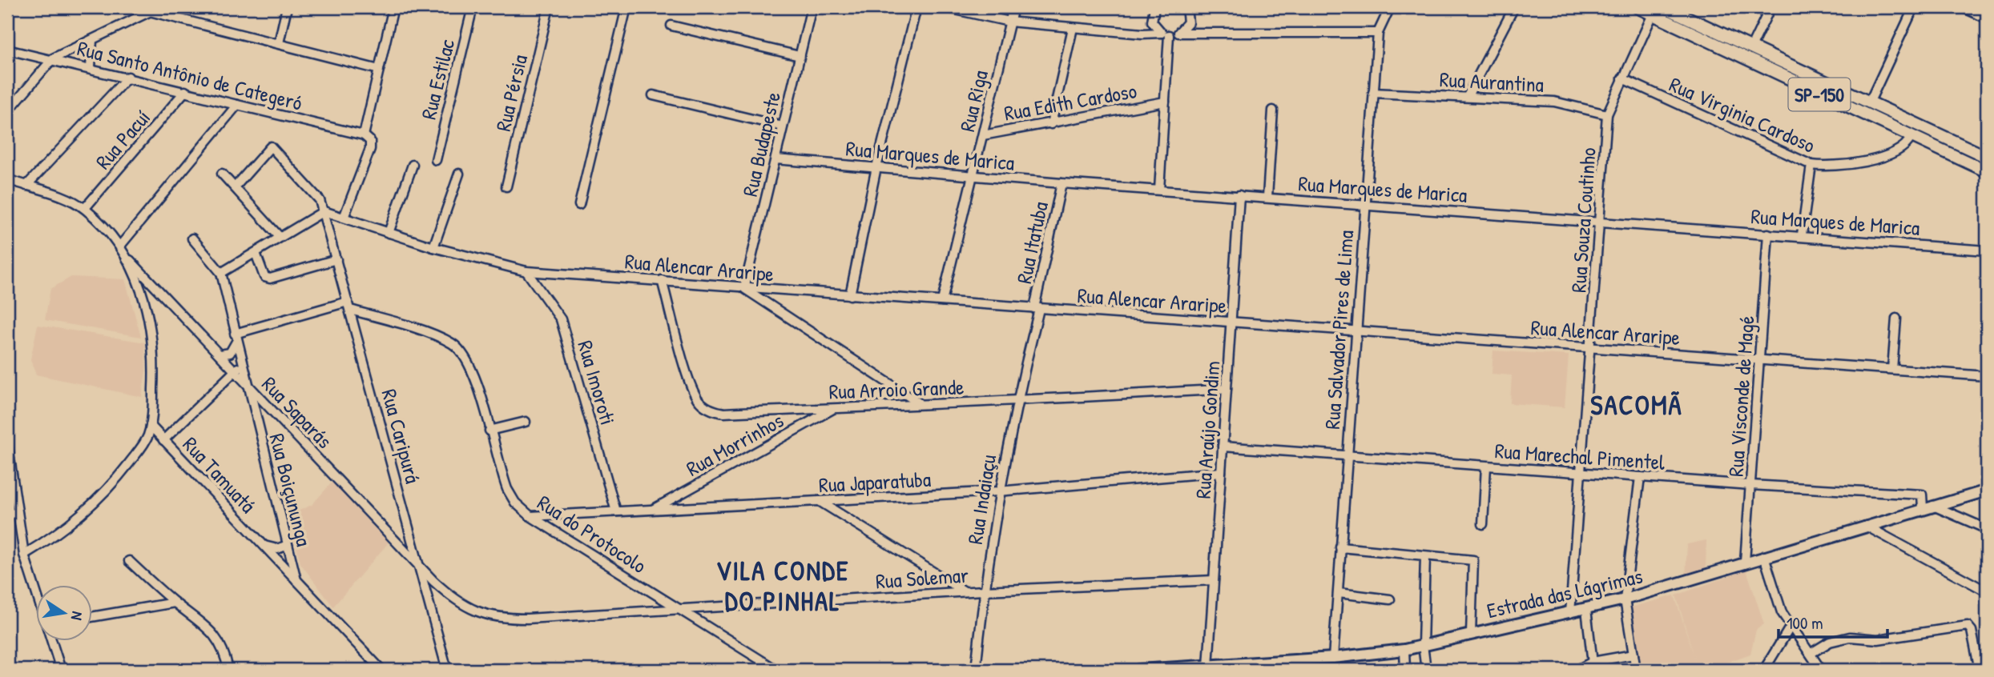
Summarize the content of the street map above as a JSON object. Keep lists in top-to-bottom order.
{
  "streets": {
    "highway": ["SP-150"],
    "main road": ["Estrada das Lágrimas"],
    "street": [
      "Rua Santo Antônio de Categeró",
      "Rua Estilac",
      "Rua Aurantina",
      "Rua Pérsia",
      "Rua Riga",
      "Rua Edith Cardoso",
      "Rua Virginia Cardoso",
      "Rua Pacuí",
      "Rua Budapeste",
      "Rua Marques de Marica",
      "Rua Souza Coutinho",
      "Rua Itatuba",
      "Rua Alencar Araripe",
      "Rua Salvador Pires de Lima",
      "Rua Imoroti",
      "Rua Arroio Grande",
      "Rua Visconde de Magé",
      "Rua Saparás",
      "Rua Araújo Gondim",
      "Rua Caripurá",
      "Rua Morrinhos",
      "Rua Marechal Pimentel",
      "Rua Tamuatá",
      "Rua Japaratuba",
      "Rua Boiçununga",
      "Rua Indaiaçu",
      "Rua do Protocolo",
      "Rua Solemar"
    ]
  },
  "crossings": [
    ["Rua Santo Antônio de Categeró", "Rua Pacuí"],
    ["Rua Aurantina", "Rua Souza Coutinho"],
    ["Rua Aurantina", "Rua Salvador Pires de Lima"],
    ["SP-150", "Rua Virginia Cardoso"],
    ["SP-150", "Rua Souza Coutinho"],
    ["Rua Riga", "Rua Edith Cardoso"],
    ["Rua Riga", "Rua Marques de Marica"],
    ["Rua Riga", "Rua Alencar Araripe"],
    ["Rua Virginia Cardoso", "Rua Souza Coutinho"],
    ["Rua Budapeste", "Rua Marques de Marica"],
    ["Rua Budapeste", "Rua Alencar Araripe"],
    ["Rua Marques de Marica", "Rua Souza Coutinho"],
    ["Rua Marques de Marica", "Rua Itatuba"],
    ["Rua Marques de Marica", "Rua Salvador Pires de Lima"],
    ["Rua Marques de Marica", "Rua Visconde de Magé"],
    ["Rua Marques de Marica", "Rua Araújo Gondim"],
    ["Rua Souza Coutinho", "Rua Alencar Araripe"],
    ["Rua Souza Coutinho", "Rua Marechal Pimentel"],
    ["Rua Souza Coutinho", "Estrada das Lágrimas"],
    ["Rua Itatuba", "Rua Alencar Araripe"],
    ["Rua Itatuba", "Rua Arroio Grande"],
    ["Rua Itatuba", "Rua Indaiaçu"],
    ["Rua Alencar Araripe", "Rua Salvador Pires de Lima"],
    ["Rua Alencar Araripe", "Rua Imoroti"],
    ["Rua Alencar Araripe", "Rua Arroio Grande"],
    ["Rua Alencar Araripe", "Rua Visconde de Magé"],
    ["Rua Alencar Araripe", "Rua Araújo Gondim"],
    ["Rua Alencar Araripe", "Rua Caripurá"],
    ["Rua Salvador Pires de Lima", "Rua Marechal Pimentel"],
    ["Rua Salvador Pires de Lima", "Estrada das Lágrimas"],
    ["Rua Imoroti", "Rua Japaratuba"],
    ["Rua Arroio Grande", "Rua Araújo Gondim"],
    ["Rua Arroio Grande", "Rua Morrinhos"],
    ["Rua Arroio Grande", "Rua Indaiaçu"],
    ["Rua Visconde de Magé", "Rua Marechal Pimentel"],
    ["Rua Visconde de Magé", "Estrada das Lágrimas"],
    ["Rua Saparás", "Rua Caripurá"],
    ["Rua Saparás", "Rua Boiçununga"],
    ["Rua Saparás", "Rua Solemar"],
    ["Rua Araújo Gondim", "Rua Marechal Pimentel"],
    ["Rua Araújo Gondim", "Rua Japaratuba"],
    ["Rua Araújo Gondim", "Rua Solemar"],
    ["Rua Araújo Gondim", "Estrada das Lágrimas"],
    ["Rua Caripurá", "Rua do Protocolo"],
    ["Rua Caripurá", "Rua Solemar"],
    ["Rua Morrinhos", "Rua Japaratuba"],
    ["Rua Marechal Pimentel", "Estrada das Lágrimas"],
    ["Rua Tamuatá", "Rua Boiçununga"],
    ["Rua Japaratuba", "Rua Indaiaçu"],
    ["Rua Japaratuba", "Rua do Protocolo"],
    ["Rua Indaiaçu", "Rua Solemar"],
    ["Rua do Protocolo", "Rua Solemar"]
  ],
  "districts": ["SACOMÃ", "VILA CONDE DO PINHAL"],
  "scale_bar": "100 m",
  "north": "right"
}
